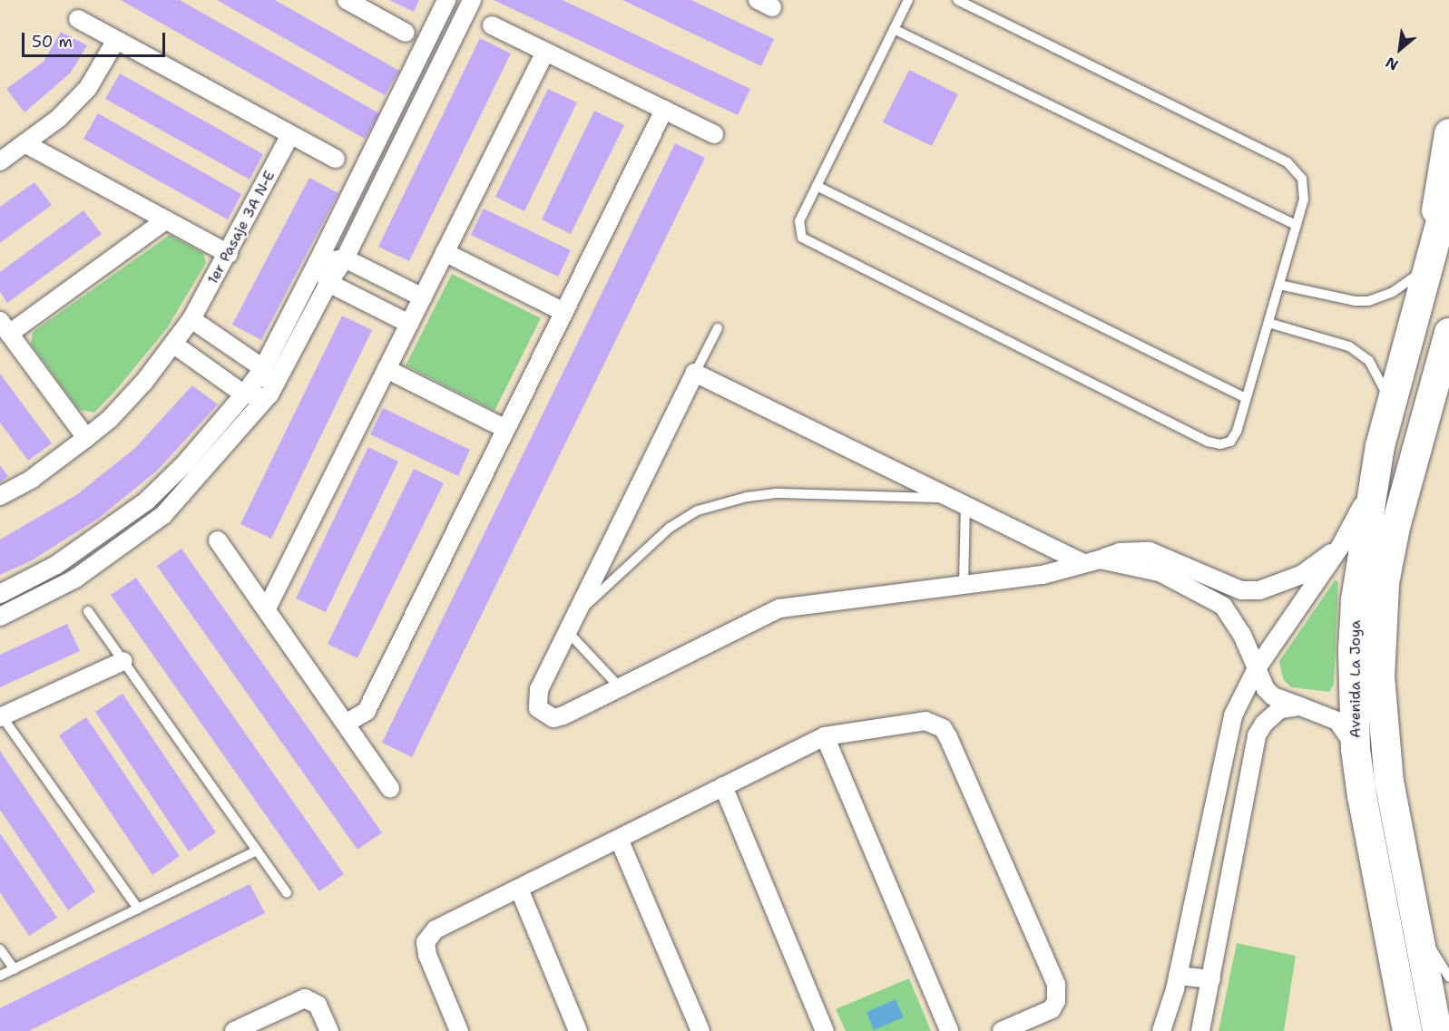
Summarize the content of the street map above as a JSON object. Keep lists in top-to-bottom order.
{
  "streets": {
    "main road": ["Avenida La Joya"],
    "street": ["1er Pasaje 3A N-E"]
  },
  "scale_bar": "50 m",
  "north": "bottom left"
}
